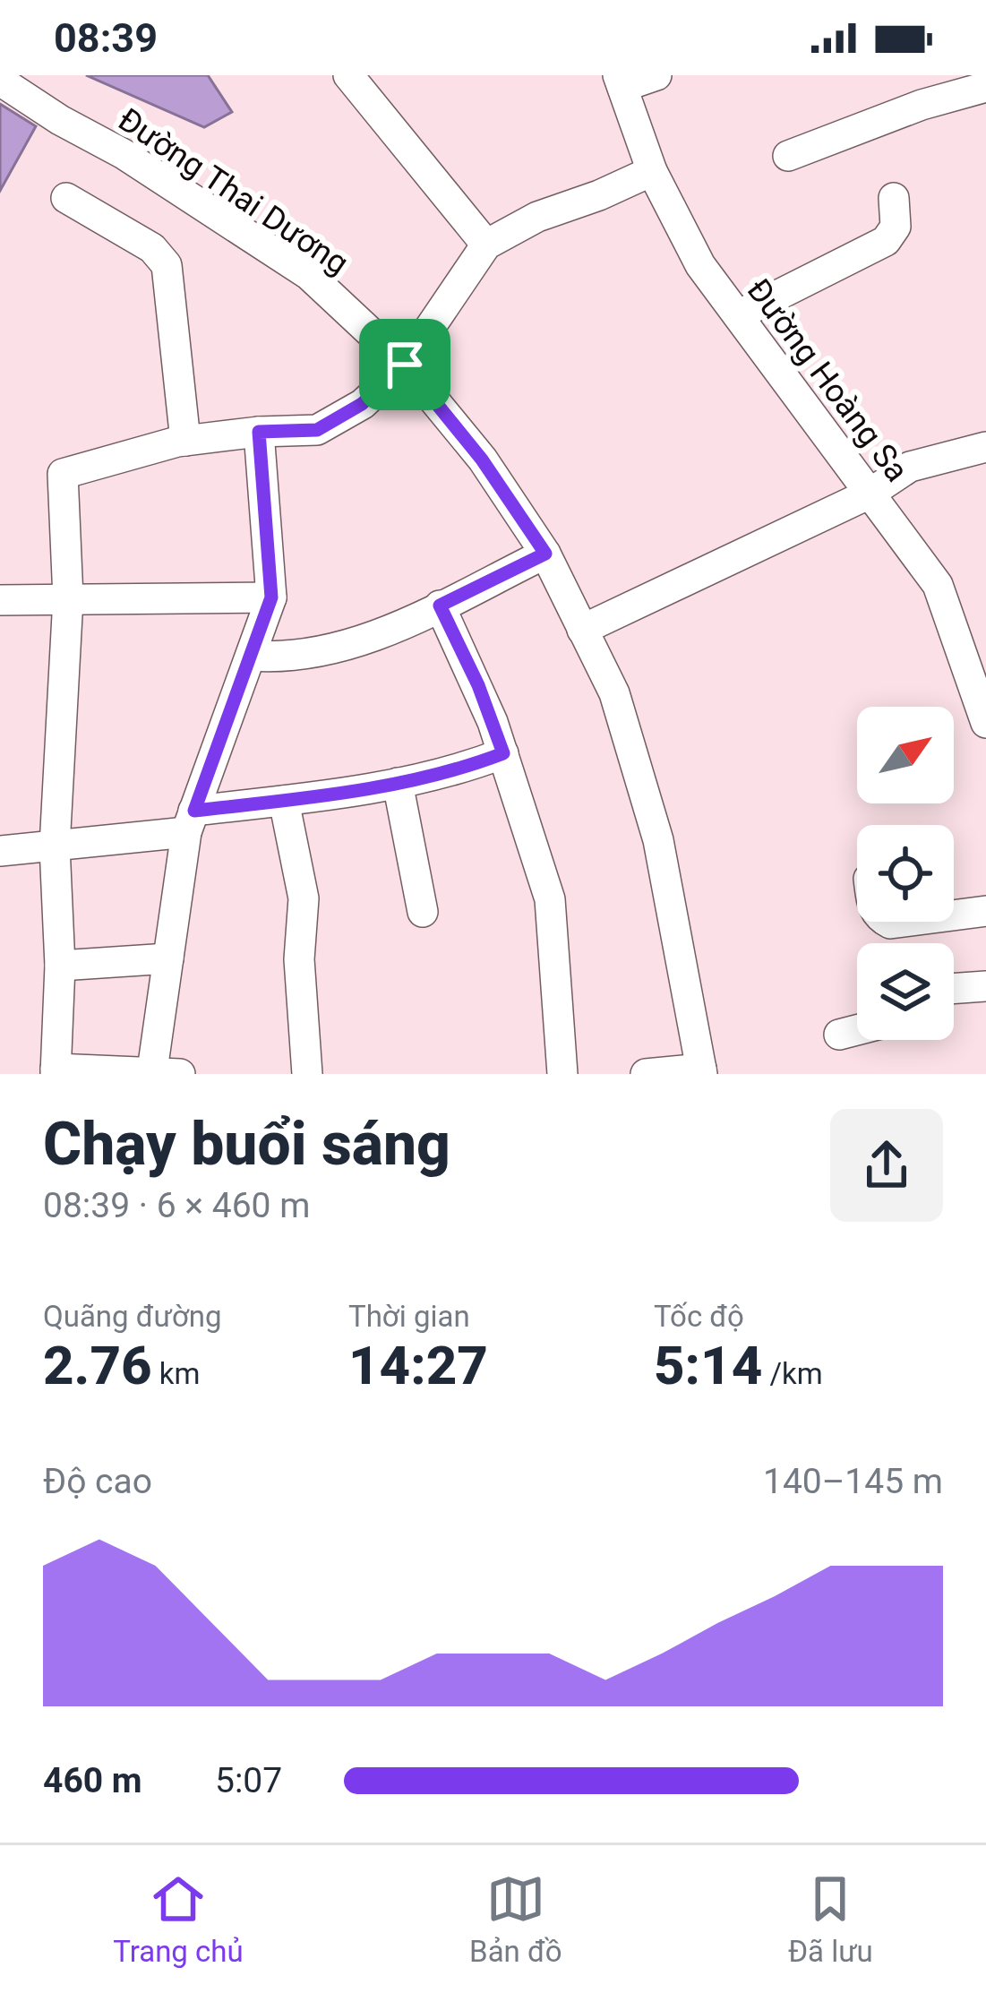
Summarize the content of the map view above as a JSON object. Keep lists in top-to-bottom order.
{
  "streets": {
    "street": ["Đường Thai Dương", "Đường Hoàng Sa"]
  },
  "north": "top right",
  "page": {
    "status": "08:39",
    "heading": ["Chạy buổi sáng", "08:39 · 6 × 460 m"],
    "stats": [
      ["Quãng đường", "2.76 km"],
      ["Thời gian", "14:27"],
      ["Tốc độ", "5:14 /km"]
    ],
    "chart": ["Độ cao", "140–145 m"],
    "list": [
      {
        "name": "460 m",
        "note": "5:07"
      }
    ],
    "tabs": ["Trang chủ", "Bản đồ", "Đã lưu"]
  }
}
